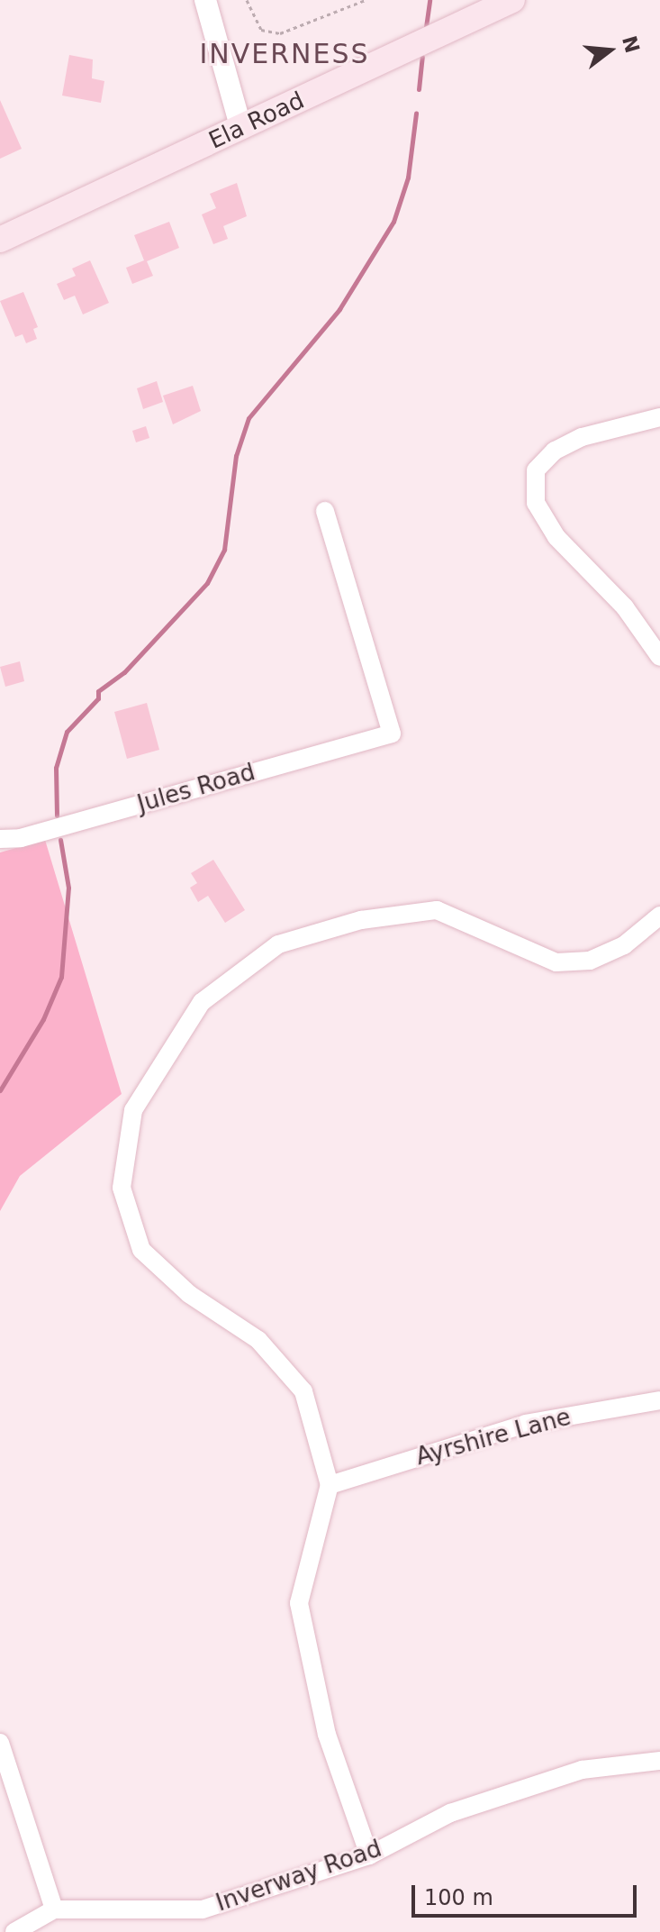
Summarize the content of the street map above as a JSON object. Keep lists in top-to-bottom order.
{
  "streets": {
    "main road": ["Ela Road"],
    "street": ["Jules Road", "Ayrshire Lane", "Inverway Road"]
  },
  "districts": ["INVERNESS"],
  "scale_bar": "100 m",
  "north": "right"
}
